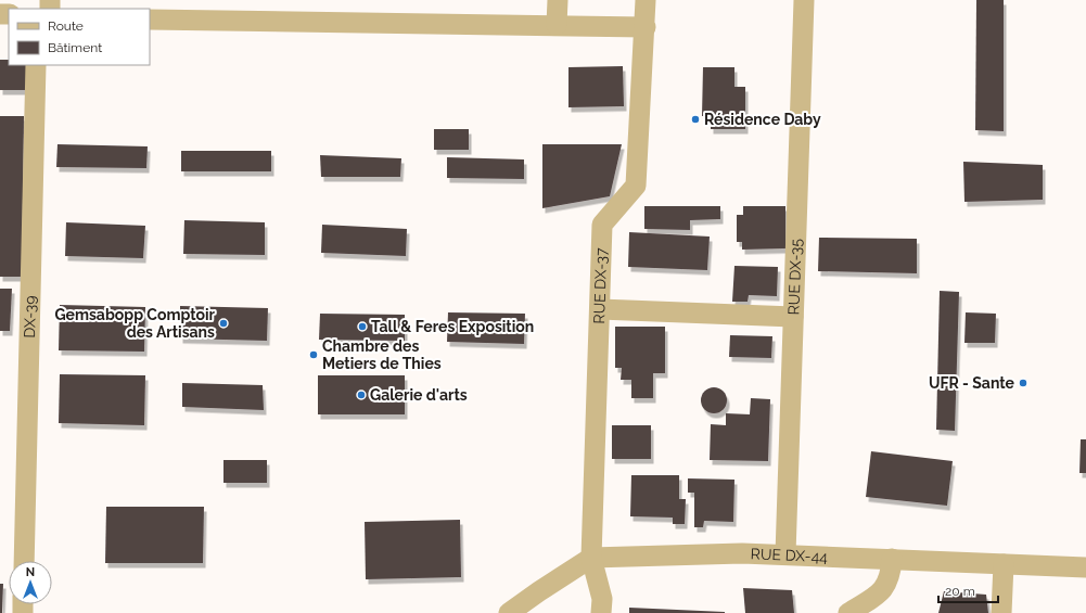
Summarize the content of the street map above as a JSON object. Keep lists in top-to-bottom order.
{
  "streets": {
    "street": [
      "RUE DX-35",
      "RUE DX-37",
      "DX-39",
      "RUE DX-44"
    ]
  },
  "crossings": [
    ["RUE DX-35", "RUE DX-44"],
    ["RUE DX-37", "RUE DX-44"]
  ],
  "places": [
    "Résidence Daby",
    "Gemsabopp Comptoir des Artisans",
    "Tall & Feres Exposition",
    "Chambre des Metiers de Thies",
    "UFR - Sante",
    "Galerie d'arts"
  ],
  "legend": ["Route", "Bâtiment"],
  "scale_bar": "20 m",
  "north": "top"
}
